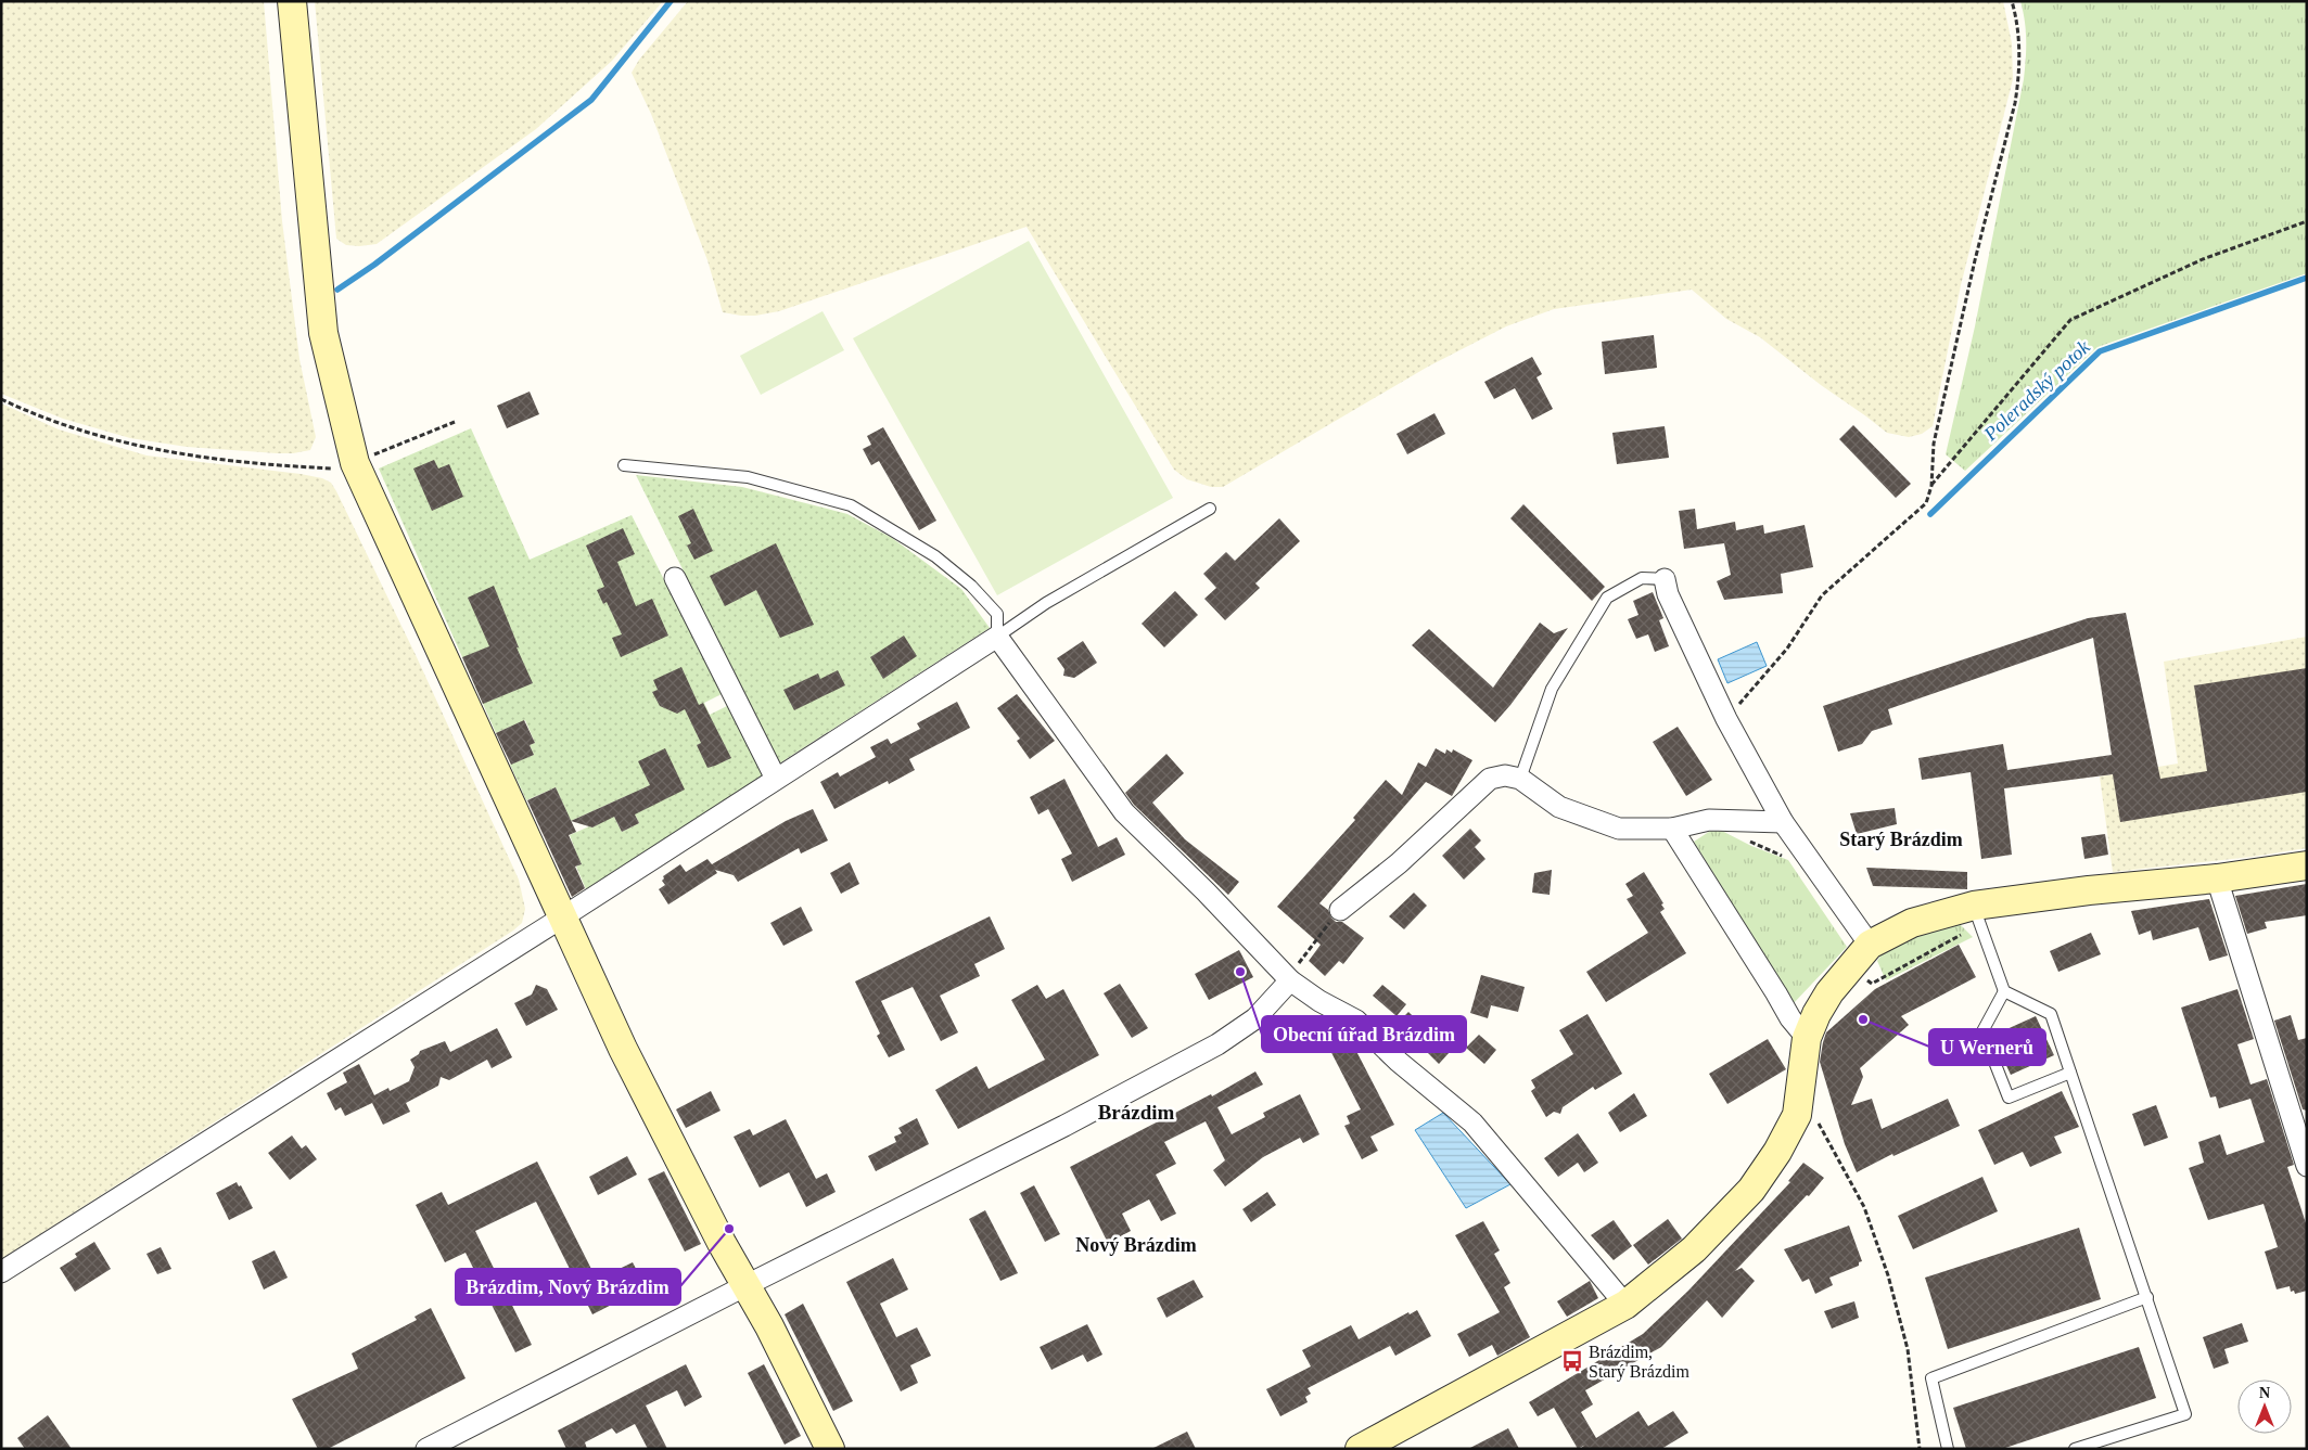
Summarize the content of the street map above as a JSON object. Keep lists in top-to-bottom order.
{
  "districts": ["Starý Brázdim", "Brázdim", "Nový Brázdim"],
  "water": ["Poleradský potok"],
  "places": {
    "other": ["Obecní úřad Brázdim", "U Wernerů", "Brázdim, Nový Brázdim"],
    "bus stop": ["Brázdim, Starý Brázdim"]
  },
  "north": "top"
}
